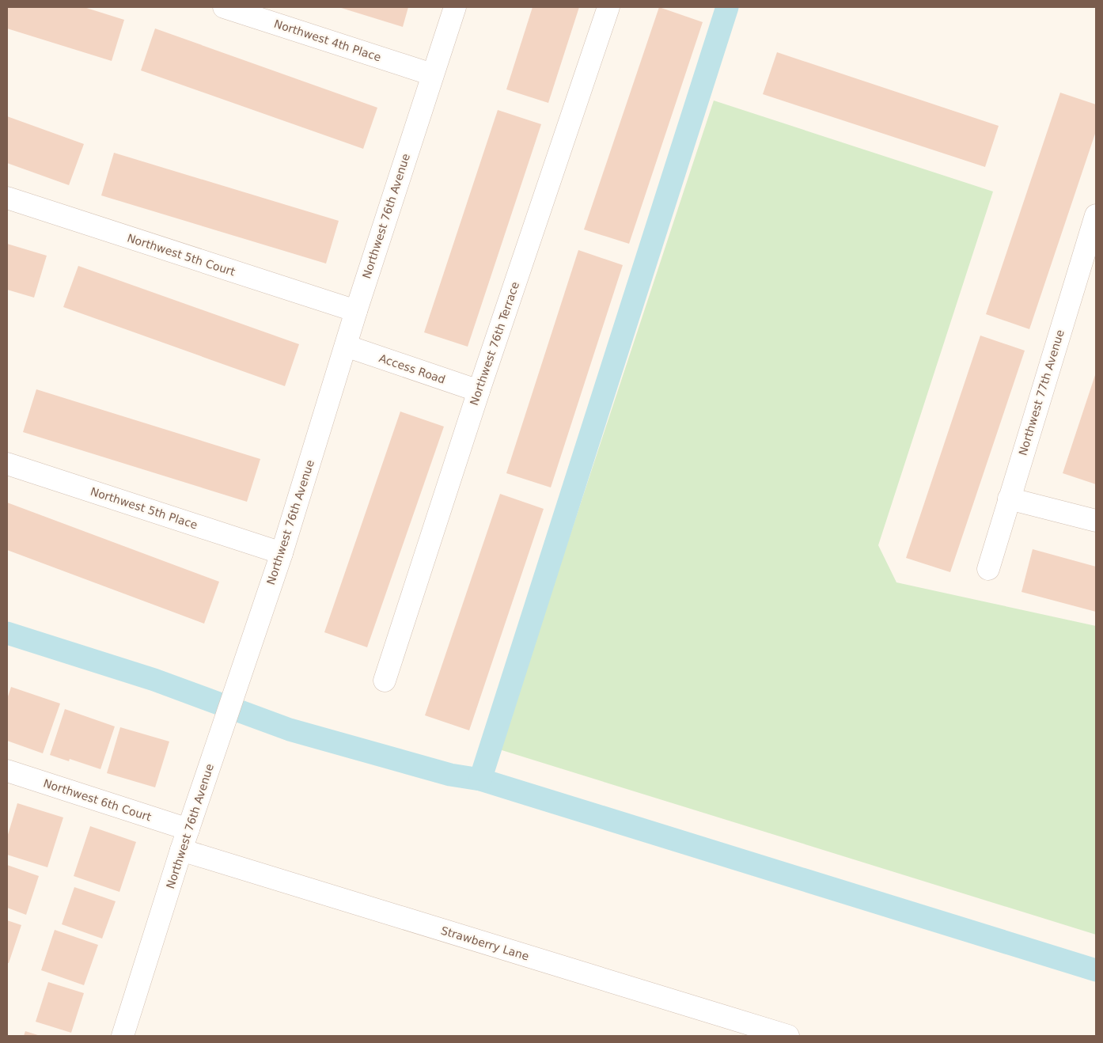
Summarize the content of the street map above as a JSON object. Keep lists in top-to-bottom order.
{
  "streets": {
    "street": [
      "Northwest 4th Place",
      "Northwest 76th Avenue",
      "Northwest 5th Court",
      "Northwest 76th Terrace",
      "Access Road",
      "Northwest 77th Avenue",
      "Northwest 5th Place",
      "Northwest 6th Court",
      "Strawberry Lane"
    ]
  },
  "crossings": [
    ["Northwest 4th Place", "Northwest 76th Avenue"],
    ["Northwest 76th Avenue", "Northwest 5th Court"],
    ["Northwest 76th Avenue", "Access Road"],
    ["Northwest 76th Avenue", "Northwest 5th Place"],
    ["Northwest 76th Avenue", "Northwest 6th Court"],
    ["Northwest 76th Avenue", "Strawberry Lane"],
    ["Northwest 76th Terrace", "Access Road"]
  ]
}
